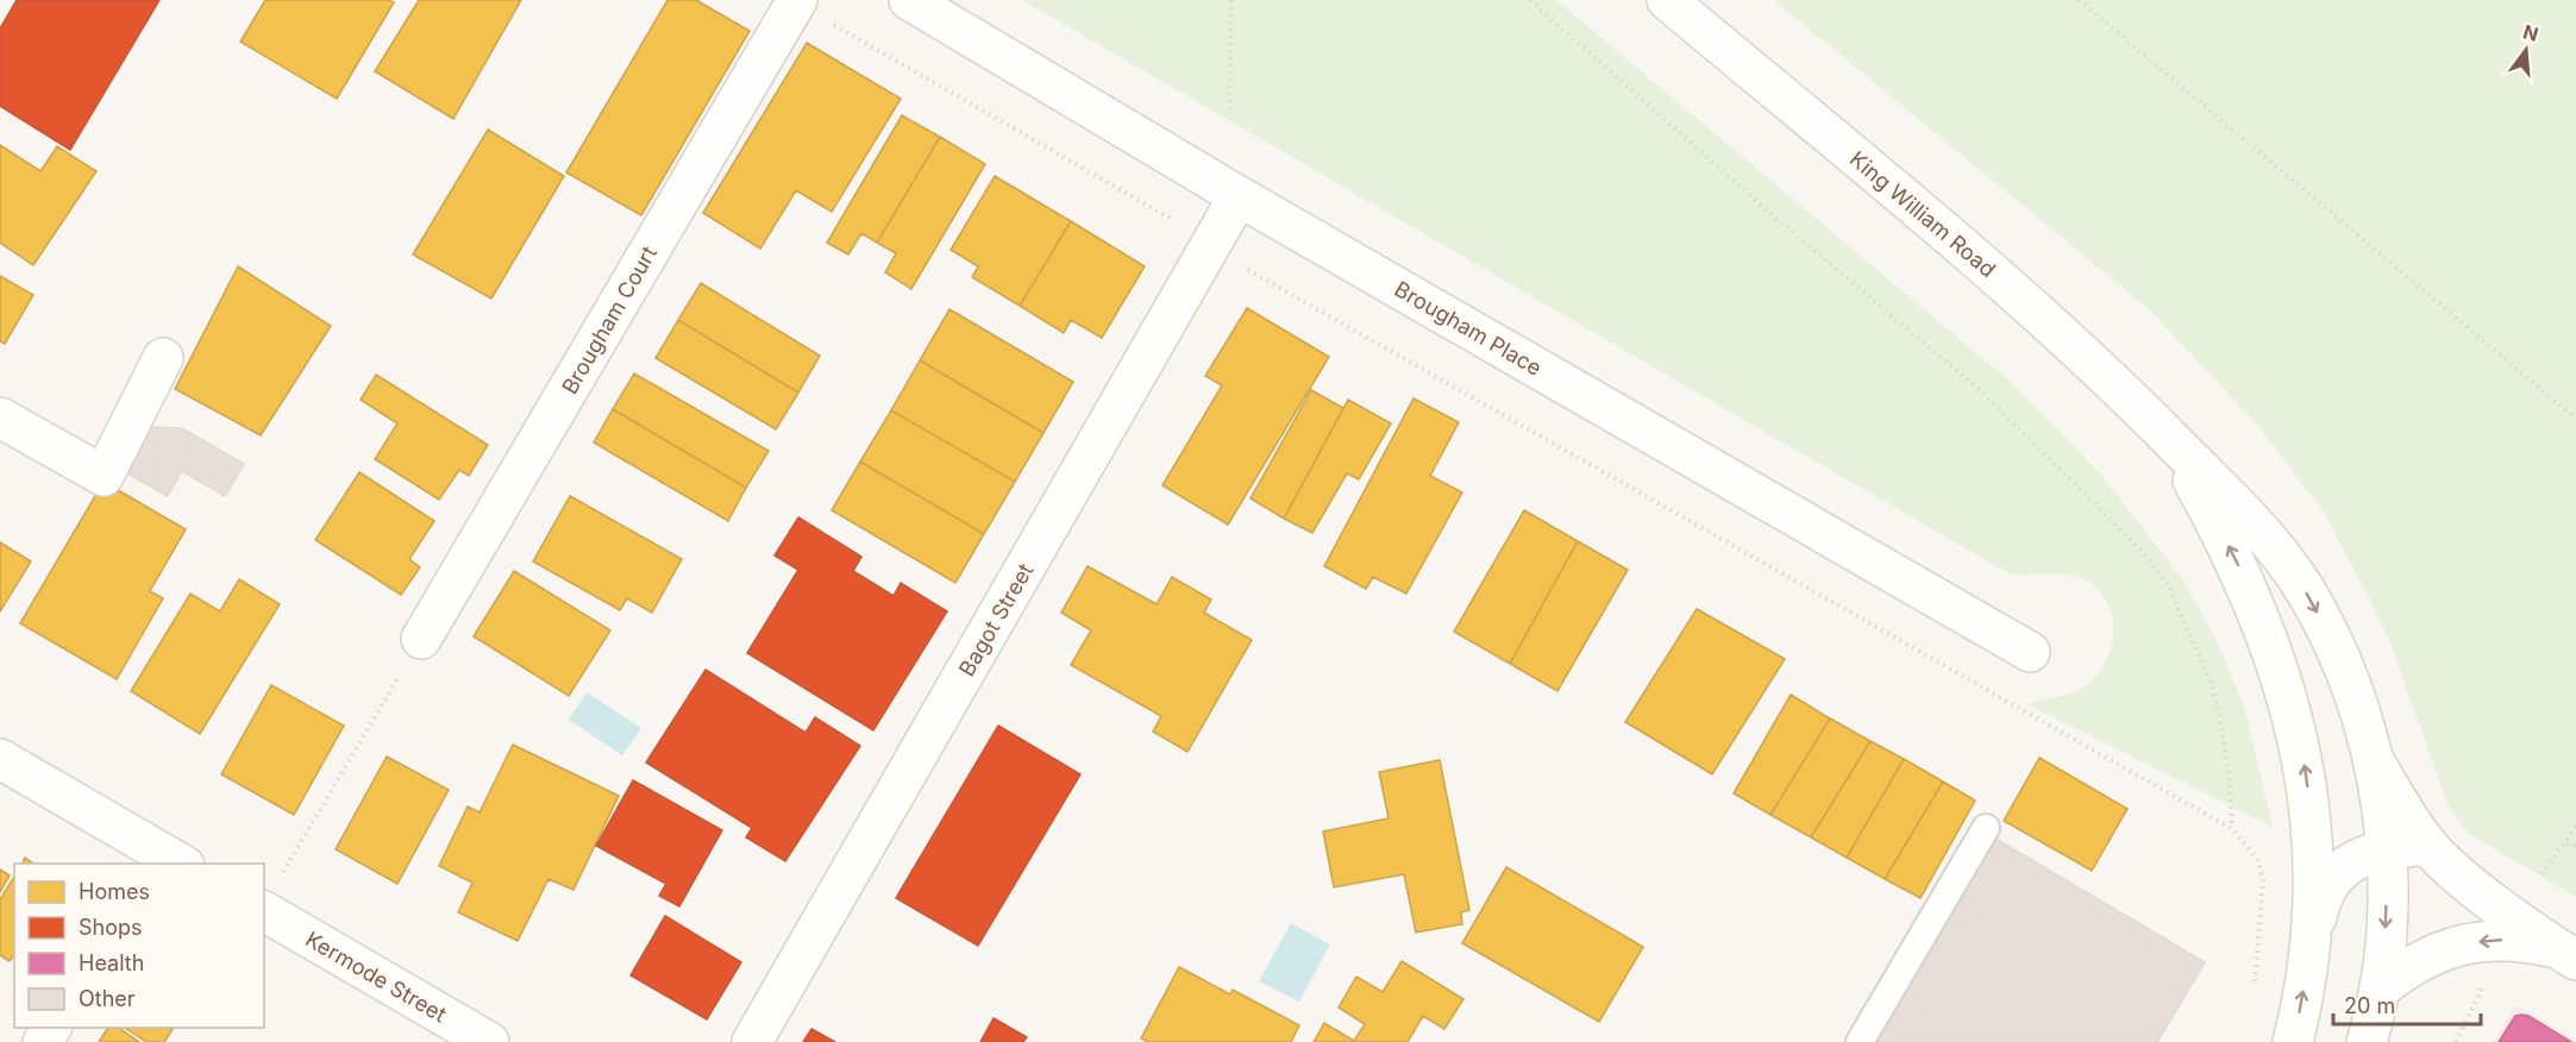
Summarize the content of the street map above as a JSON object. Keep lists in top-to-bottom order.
{
  "streets": {
    "street": [
      "King William Road",
      "Brougham Court",
      "Brougham Place",
      "Bagot Street",
      "Kermode Street"
    ]
  },
  "crossings": [
    ["Brougham Place", "Bagot Street"]
  ],
  "legend": [
    "Homes",
    "Shops",
    "Health",
    "Other"
  ],
  "scale_bar": "20 m",
  "north": "top"
}
